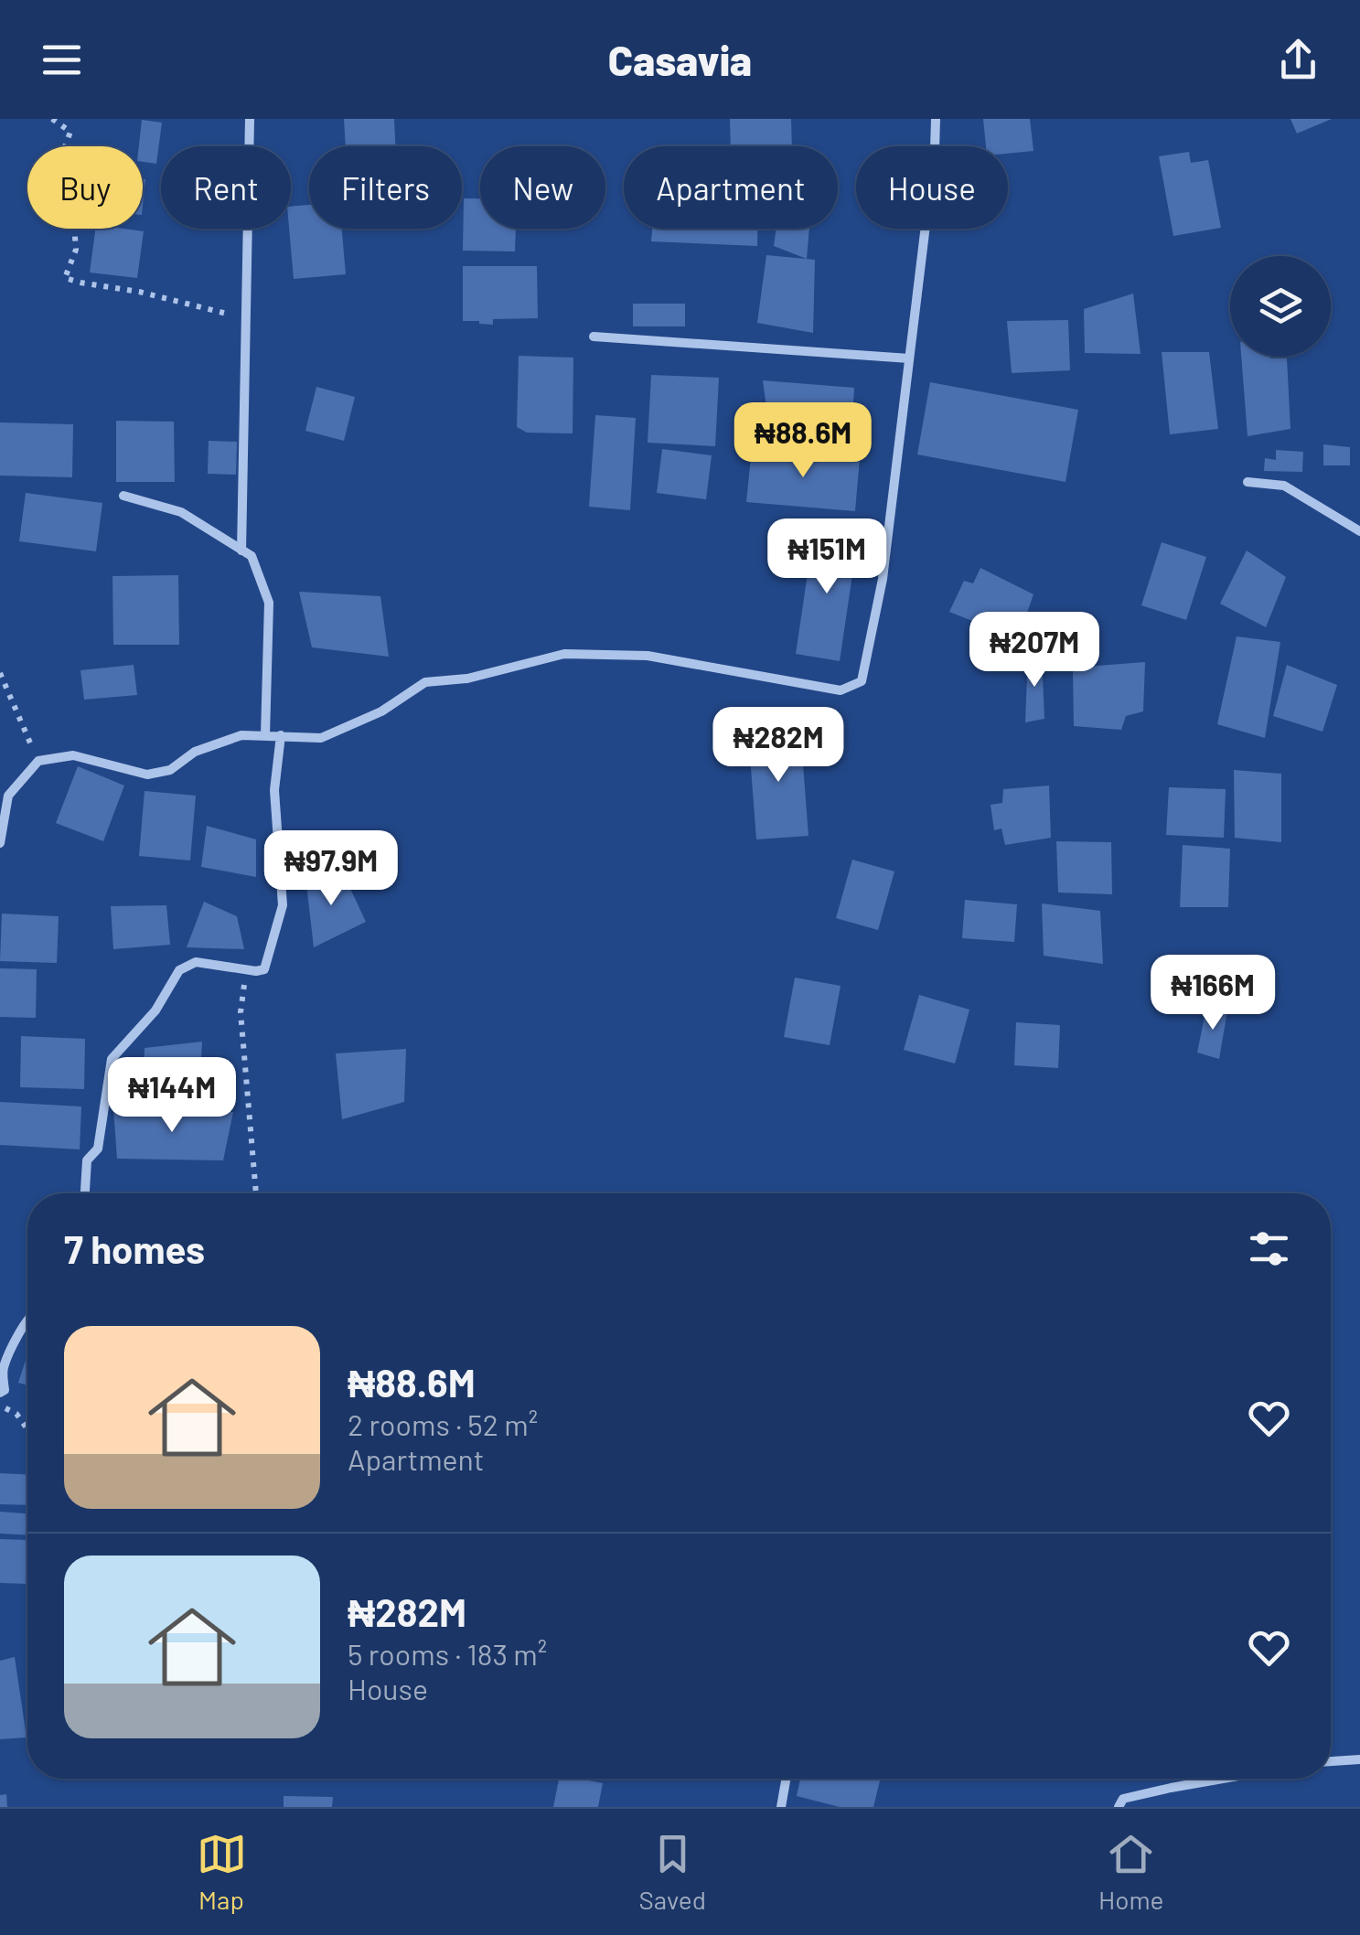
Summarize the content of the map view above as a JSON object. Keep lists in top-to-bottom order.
{
  "page": {
    "header": "Casavia",
    "chip": [
      "Buy",
      "Rent",
      "Filters",
      "New",
      "Apartment",
      "House"
    ],
    "price": [
      "₦88.6M",
      "₦151M",
      "₦207M",
      "₦282M",
      "₦97.9M",
      "₦166M",
      "₦144M"
    ],
    "heading": "7 homes",
    "list": [
      {
        "name": "₦88.6M",
        "note": "2 rooms · 52 m² · Apartment"
      },
      {
        "name": "₦282M",
        "note": "5 rooms · 183 m² · House"
      }
    ],
    "tabs": ["Map", "Saved", "Home"]
  }
}
